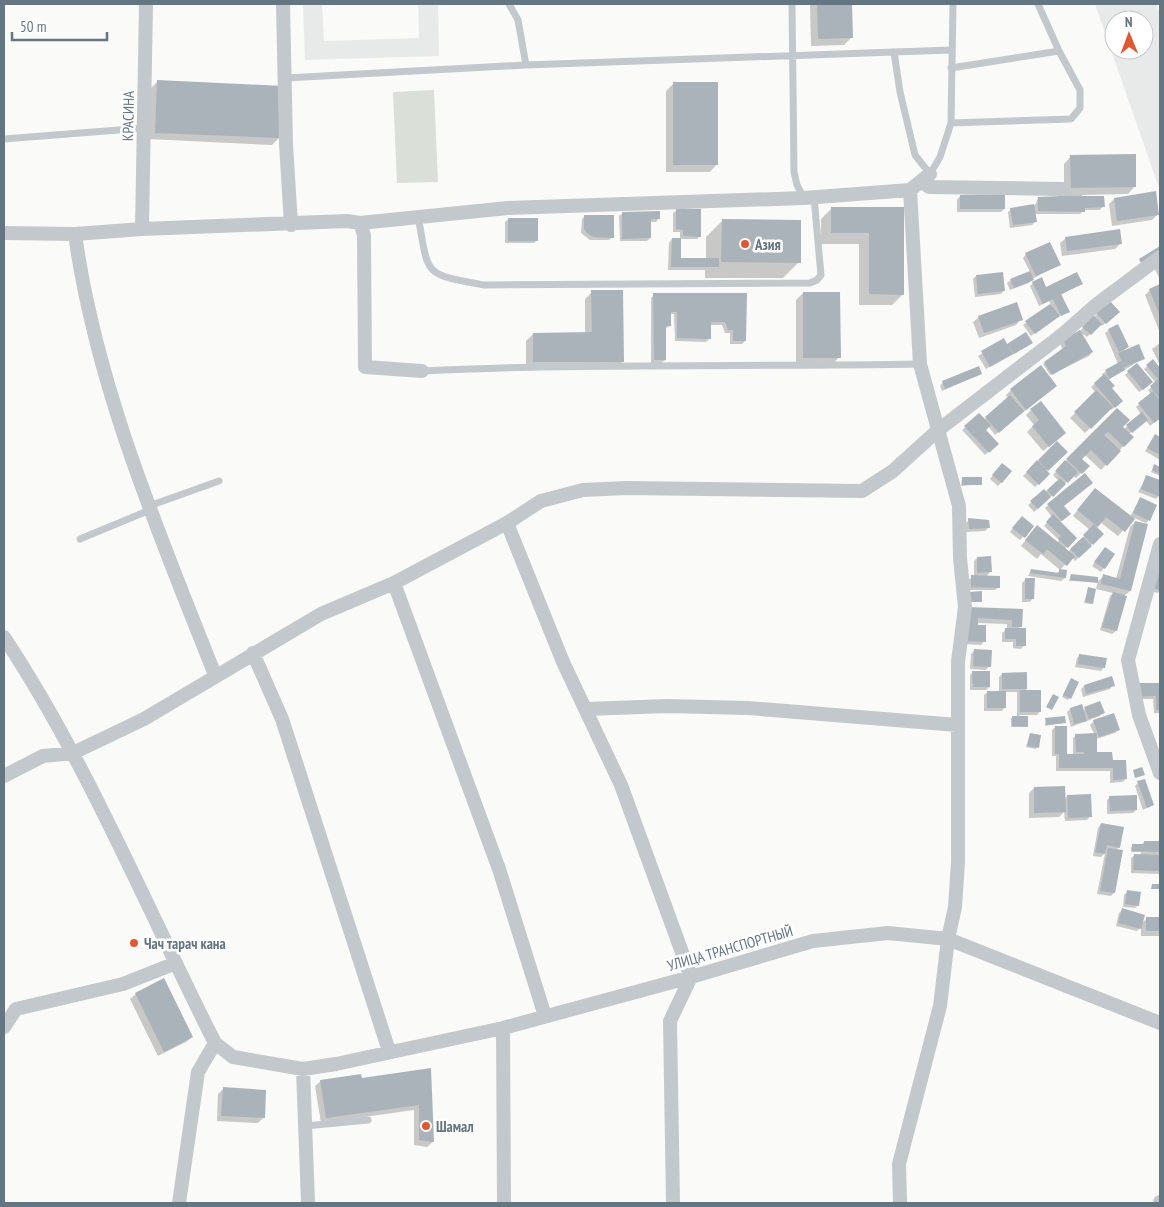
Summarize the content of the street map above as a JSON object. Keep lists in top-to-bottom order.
{
  "streets": {
    "street": ["КРАСИНА", "УЛИЦА ТРАНСПОРТНЫЙ"]
  },
  "places": ["Азия", "Чач тарач кана", "Шамал"],
  "scale_bar": "50 m",
  "north": "top"
}
